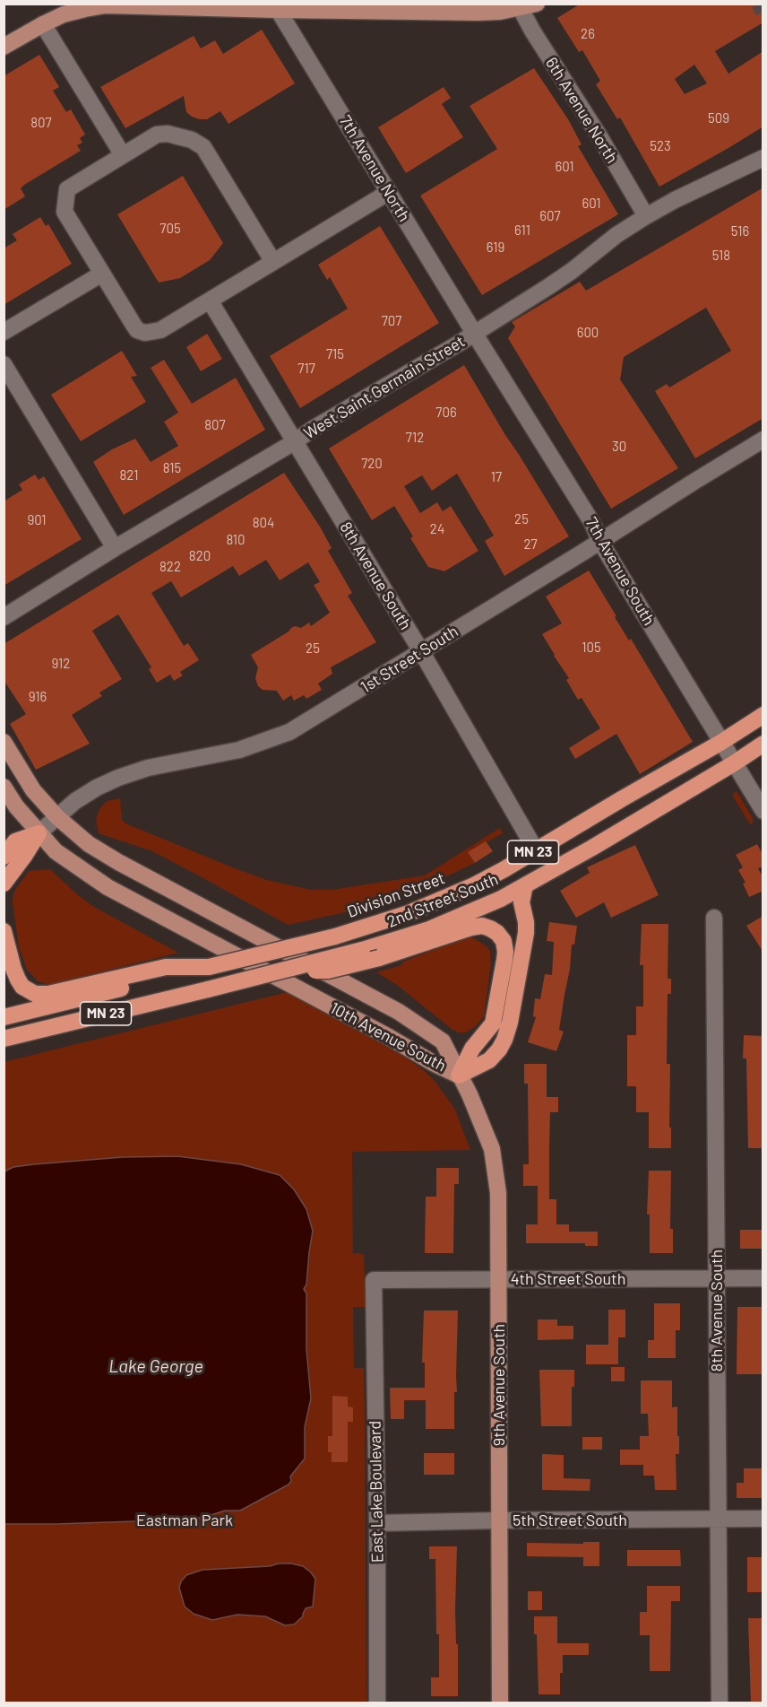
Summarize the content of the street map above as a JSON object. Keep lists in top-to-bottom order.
{
  "streets": {
    "highway": ["MN 23", "Division Street", "2nd Street South"],
    "main road": ["10th Avenue South", "9th Avenue South"],
    "street": [
      "6th Avenue North",
      "7th Avenue North",
      "West Saint Germain Street",
      "7th Avenue South",
      "8th Avenue South",
      "1st Street South",
      "4th Street South",
      "East Lake Boulevard",
      "5th Street South"
    ]
  },
  "crossings": [
    ["6th Avenue North", "West Saint Germain Street"],
    ["7th Avenue North", "West Saint Germain Street"],
    ["7th Avenue North", "7th Avenue South"],
    ["West Saint Germain Street", "7th Avenue South"],
    ["West Saint Germain Street", "8th Avenue South"],
    ["7th Avenue South", "1st Street South"],
    ["7th Avenue South", "Division Street"],
    ["7th Avenue South", "2nd Street South"],
    ["8th Avenue South", "1st Street South"],
    ["8th Avenue South", "Division Street"],
    ["8th Avenue South", "4th Street South"],
    ["8th Avenue South", "5th Street South"],
    ["1st Street South", "10th Avenue South"],
    ["MN 23", "2nd Street South"],
    ["10th Avenue South", "9th Avenue South"],
    ["4th Street South", "9th Avenue South"],
    ["4th Street South", "East Lake Boulevard"],
    ["9th Avenue South", "5th Street South"],
    ["East Lake Boulevard", "5th Street South"]
  ],
  "water": ["Lake George"],
  "parks": ["Eastman Park"],
  "house_numbers": [
    "26",
    "509",
    "807",
    "523",
    "601",
    "601",
    "607",
    "705",
    "611",
    "516",
    "619",
    "518",
    "707",
    "600",
    "715",
    "717",
    "706",
    "807",
    "712",
    "30",
    "720",
    "815",
    "821",
    "17",
    "25",
    "901",
    "804",
    "24",
    "810",
    "27",
    "820",
    "822",
    "105",
    "25",
    "912",
    "916"
  ]
}
